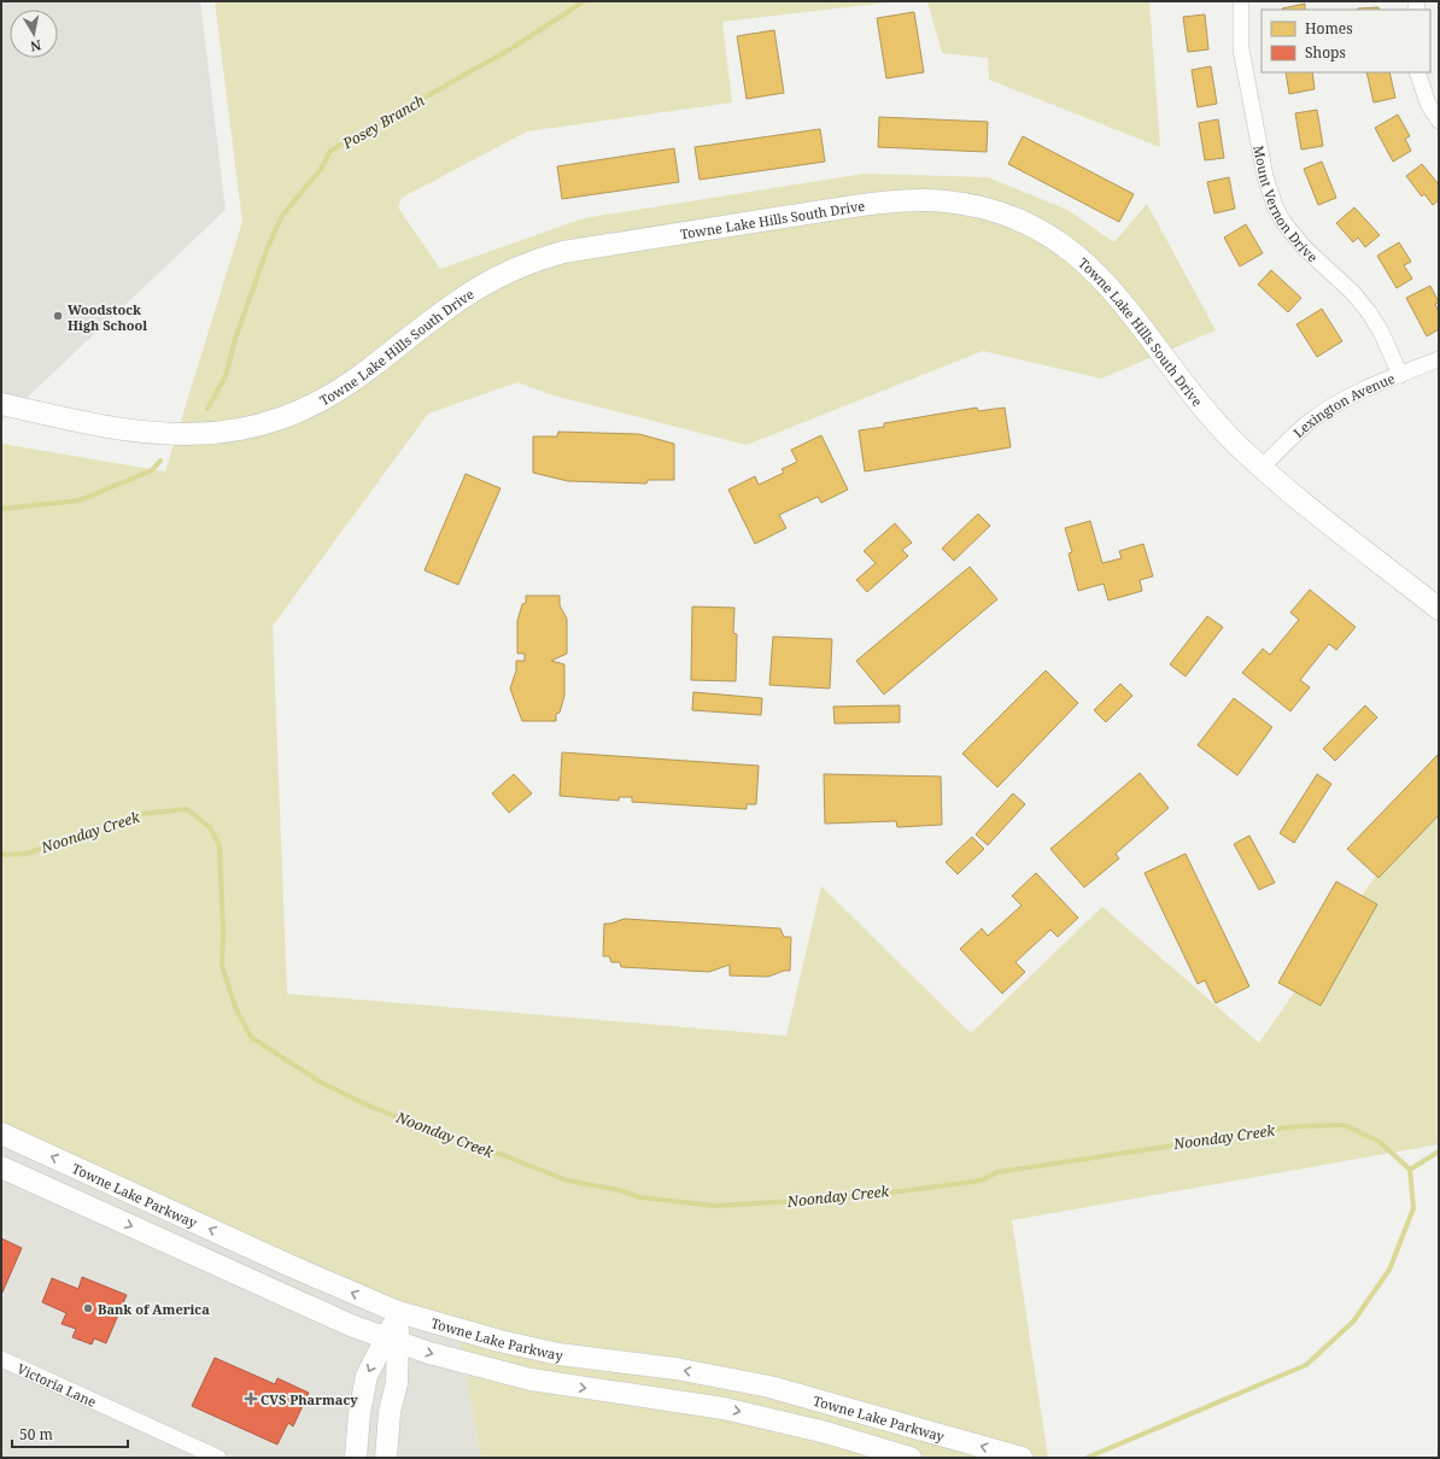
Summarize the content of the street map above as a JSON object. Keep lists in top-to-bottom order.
{
  "streets": {
    "main road": ["Towne Lake Hills South Drive", "Towne Lake Parkway"],
    "street": ["Mount Vernon Drive", "Lexington Avenue", "Victoria Lane"]
  },
  "crossings": [
    ["Mount Vernon Drive", "Lexington Avenue"],
    ["Towne Lake Hills South Drive", "Lexington Avenue"]
  ],
  "water": ["Posey Branch", "Noonday Creek"],
  "places": {
    "other": ["Woodstock High School", "Bank of America"],
    "health": ["CVS Pharmacy"]
  },
  "legend": ["Homes", "Shops"],
  "scale_bar": "50 m",
  "north": "bottom"
}
